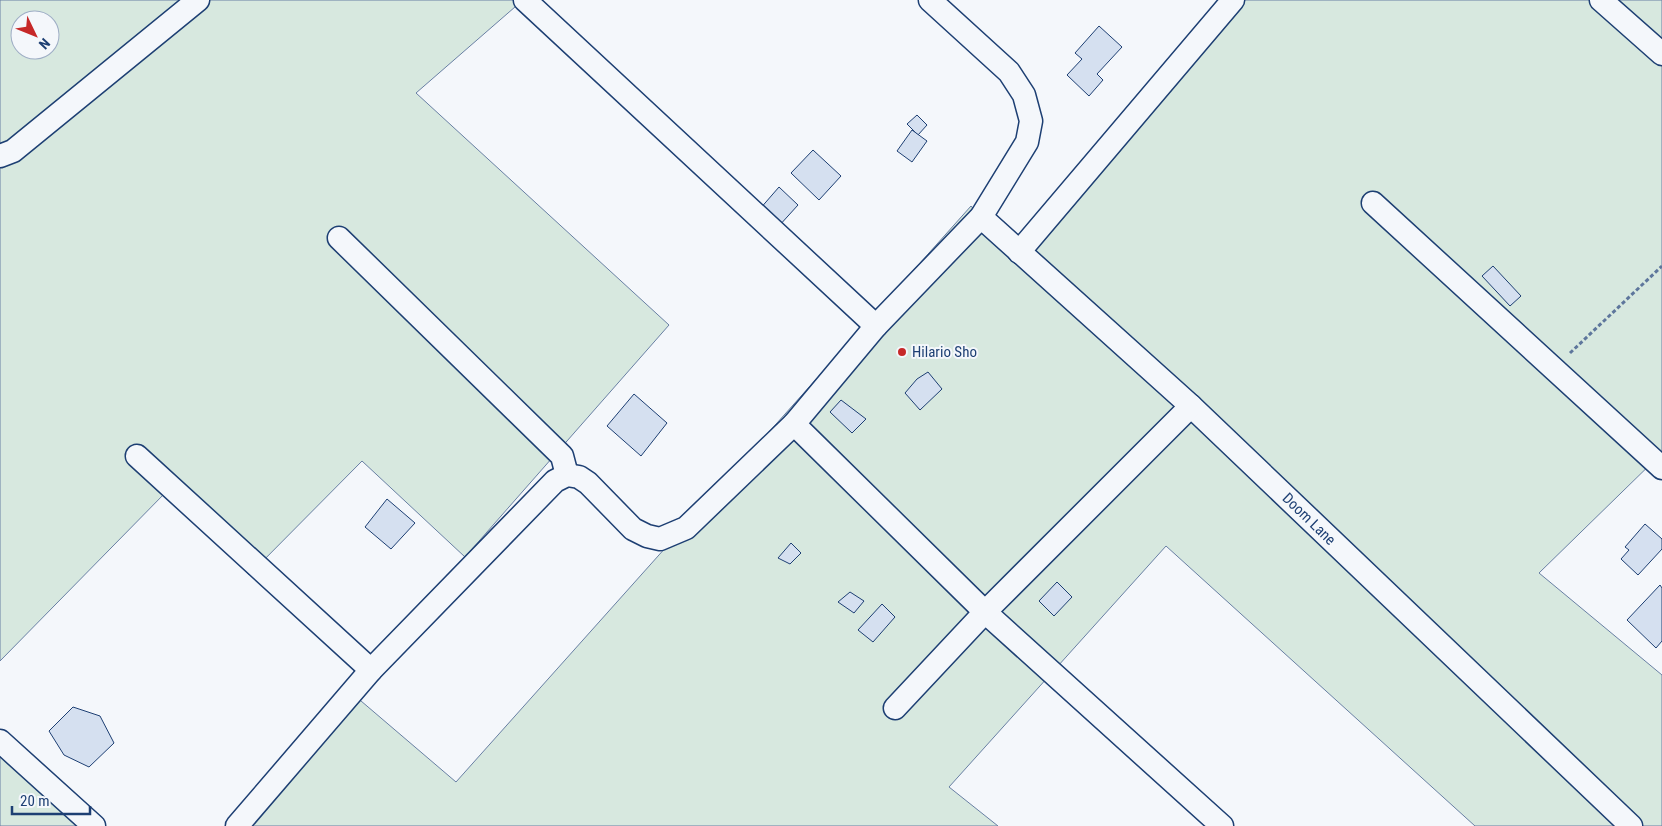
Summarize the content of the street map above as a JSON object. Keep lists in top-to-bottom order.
{
  "streets": {
    "street": ["Doom Lane"]
  },
  "places": ["Hilario Sho"],
  "scale_bar": "20 m",
  "north": "bottom right"
}
